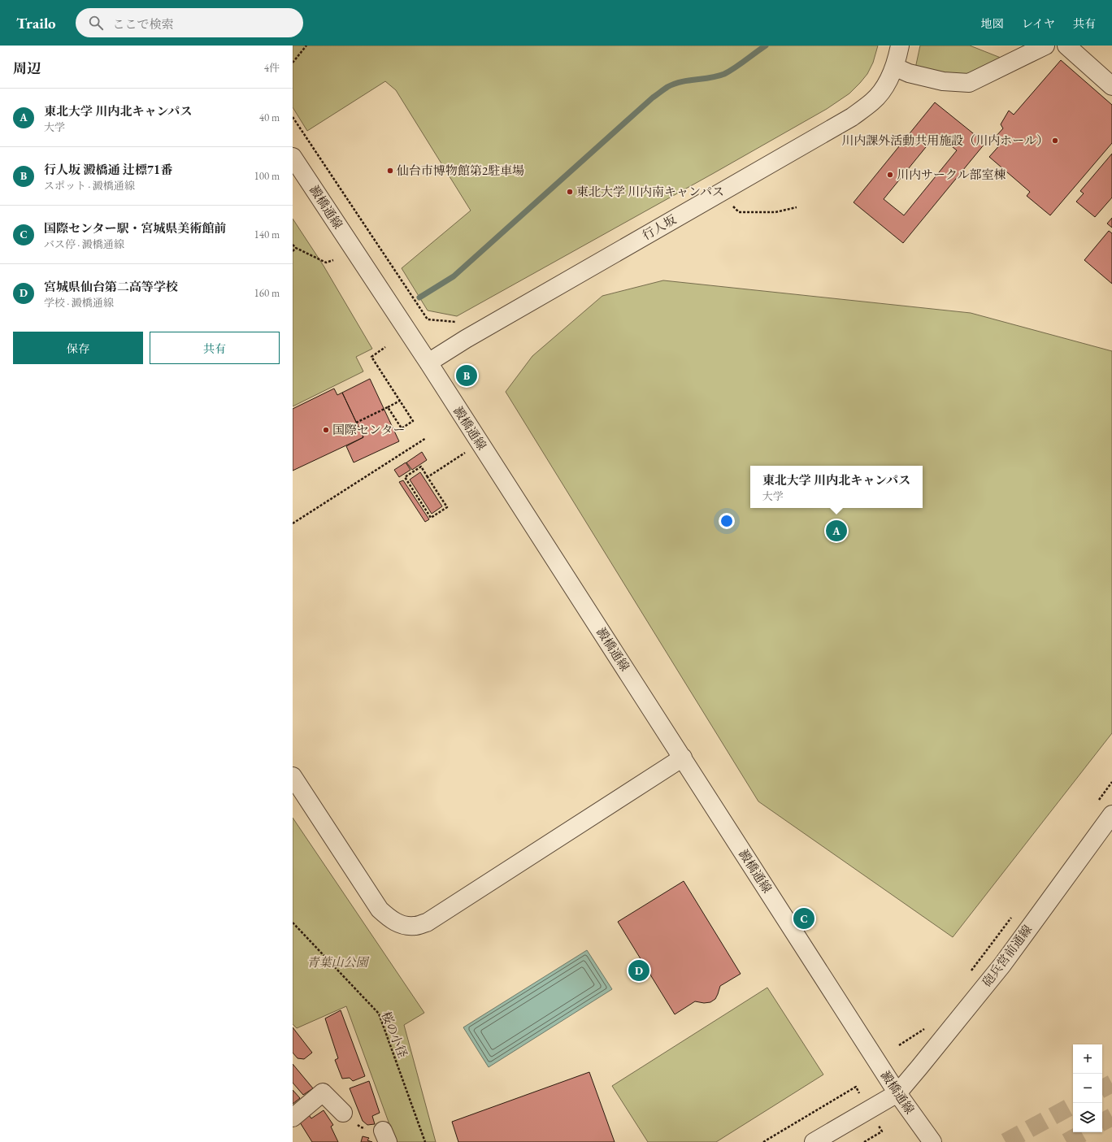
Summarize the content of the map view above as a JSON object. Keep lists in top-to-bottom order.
{
  "streets": {
    "street": ["澱橋通線", "行人坂", "砲兵営前通線"],
    "path": ["桜の小径"]
  },
  "crossings": [
    ["澱橋通線", "行人坂"],
    ["澱橋通線", "砲兵営前通線"]
  ],
  "parks": ["青葉山公園"],
  "places": [
    "川内課外活動共用施設（川内ホール）",
    "仙台市博物館第2駐車場",
    "川内サークル部室棟",
    "東北大学 川内南キャンパス",
    "国際センター"
  ],
  "page": {
    "header": "Trailo",
    "search": "ここで検索",
    "nav": ["地図", "レイヤ", "共有"],
    "heading": ["周辺", "4件"],
    "list": [
      {
        "mark": "A",
        "name": "東北大学 川内北キャンパス",
        "note": "大学",
        "value": "40 m"
      },
      {
        "mark": "B",
        "name": "行人坂 澱橋通 辻標71番",
        "note": "スポット · 澱橋通線",
        "value": "100 m"
      },
      {
        "mark": "C",
        "name": "国際センター駅・宮城県美術館前",
        "note": "バス停 · 澱橋通線",
        "value": "140 m"
      },
      {
        "mark": "D",
        "name": "宮城県仙台第二高等学校",
        "note": "学校 · 澱橋通線",
        "value": "160 m"
      }
    ],
    "buttons": ["保存", "共有"],
    "pins": [
      "B",
      "A",
      "C",
      "D"
    ],
    "popup": ["東北大学 川内北キャンパス", "大学"],
    "map_buttons": ["+", "−"]
  }
}
